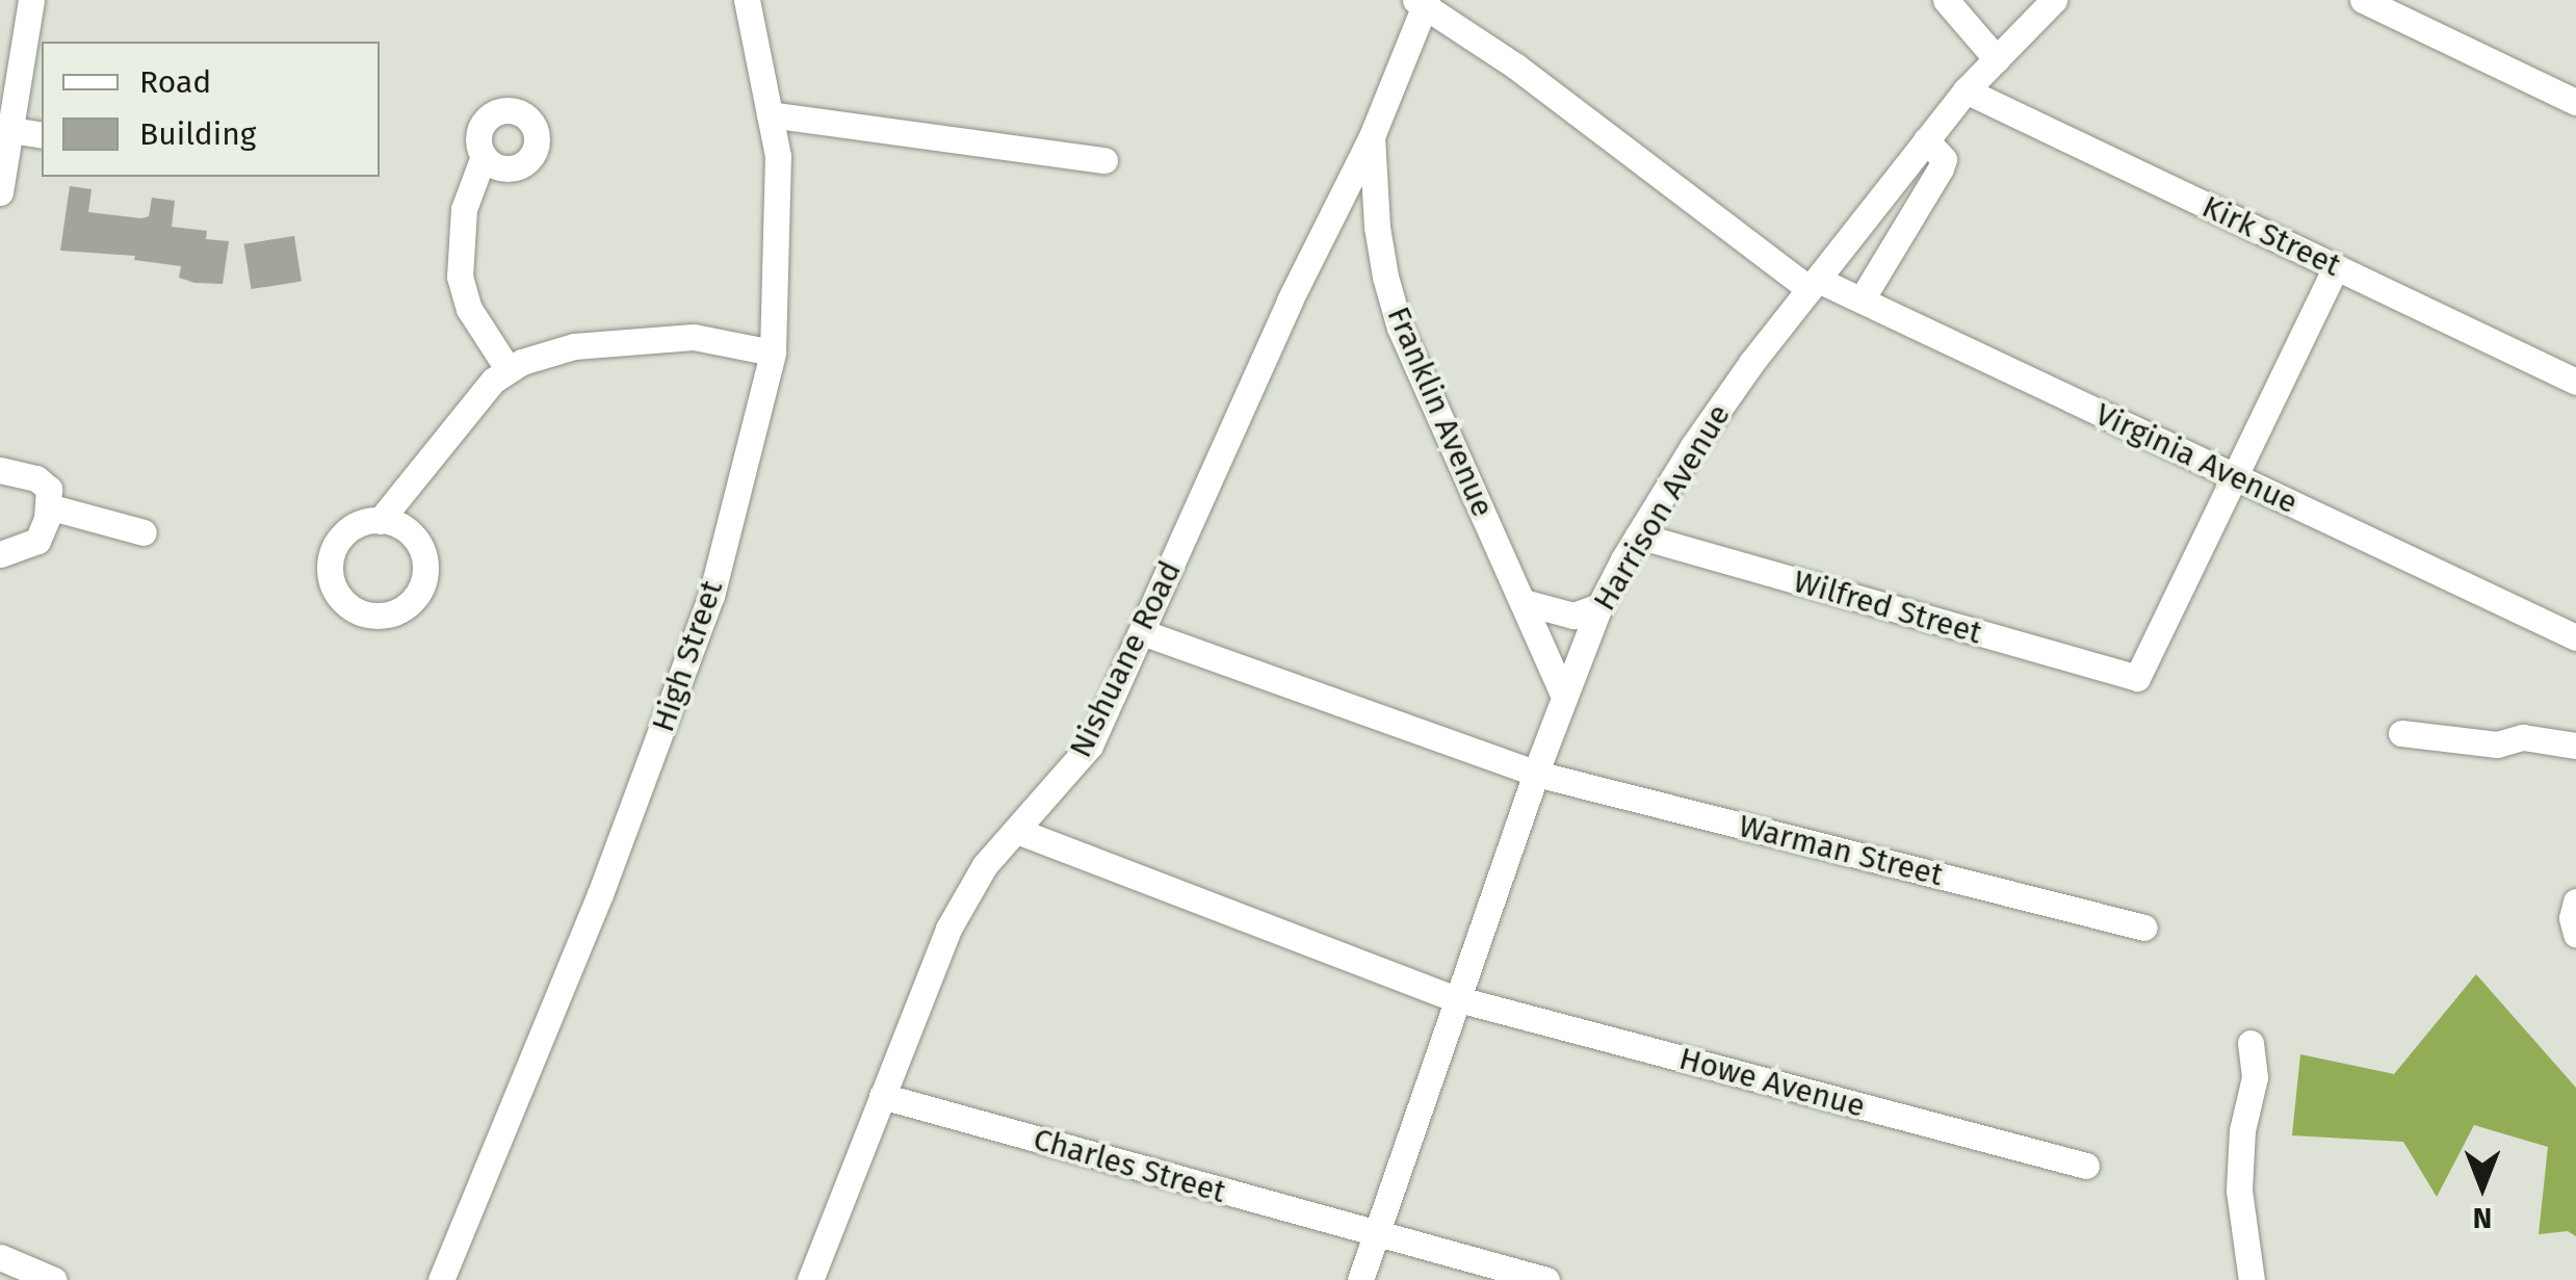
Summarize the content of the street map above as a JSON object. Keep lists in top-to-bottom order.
{
  "streets": {
    "street": [
      "Kirk Street",
      "Franklin Avenue",
      "Virginia Avenue",
      "Harrison Avenue",
      "Wilfred Street",
      "High Street",
      "Nishuane Road",
      "Warman Street",
      "Howe Avenue",
      "Charles Street"
    ]
  },
  "crossings": [
    ["Kirk Street", "Harrison Avenue"],
    ["Franklin Avenue", "Virginia Avenue"],
    ["Franklin Avenue", "Harrison Avenue"],
    ["Franklin Avenue", "Nishuane Road"],
    ["Virginia Avenue", "Harrison Avenue"],
    ["Virginia Avenue", "Wilfred Street"],
    ["Harrison Avenue", "Wilfred Street"],
    ["Harrison Avenue", "Warman Street"],
    ["Harrison Avenue", "Howe Avenue"],
    ["Harrison Avenue", "Charles Street"],
    ["Nishuane Road", "Warman Street"],
    ["Nishuane Road", "Howe Avenue"],
    ["Nishuane Road", "Charles Street"]
  ],
  "legend": ["Road", "Building"],
  "north": "bottom"
}
